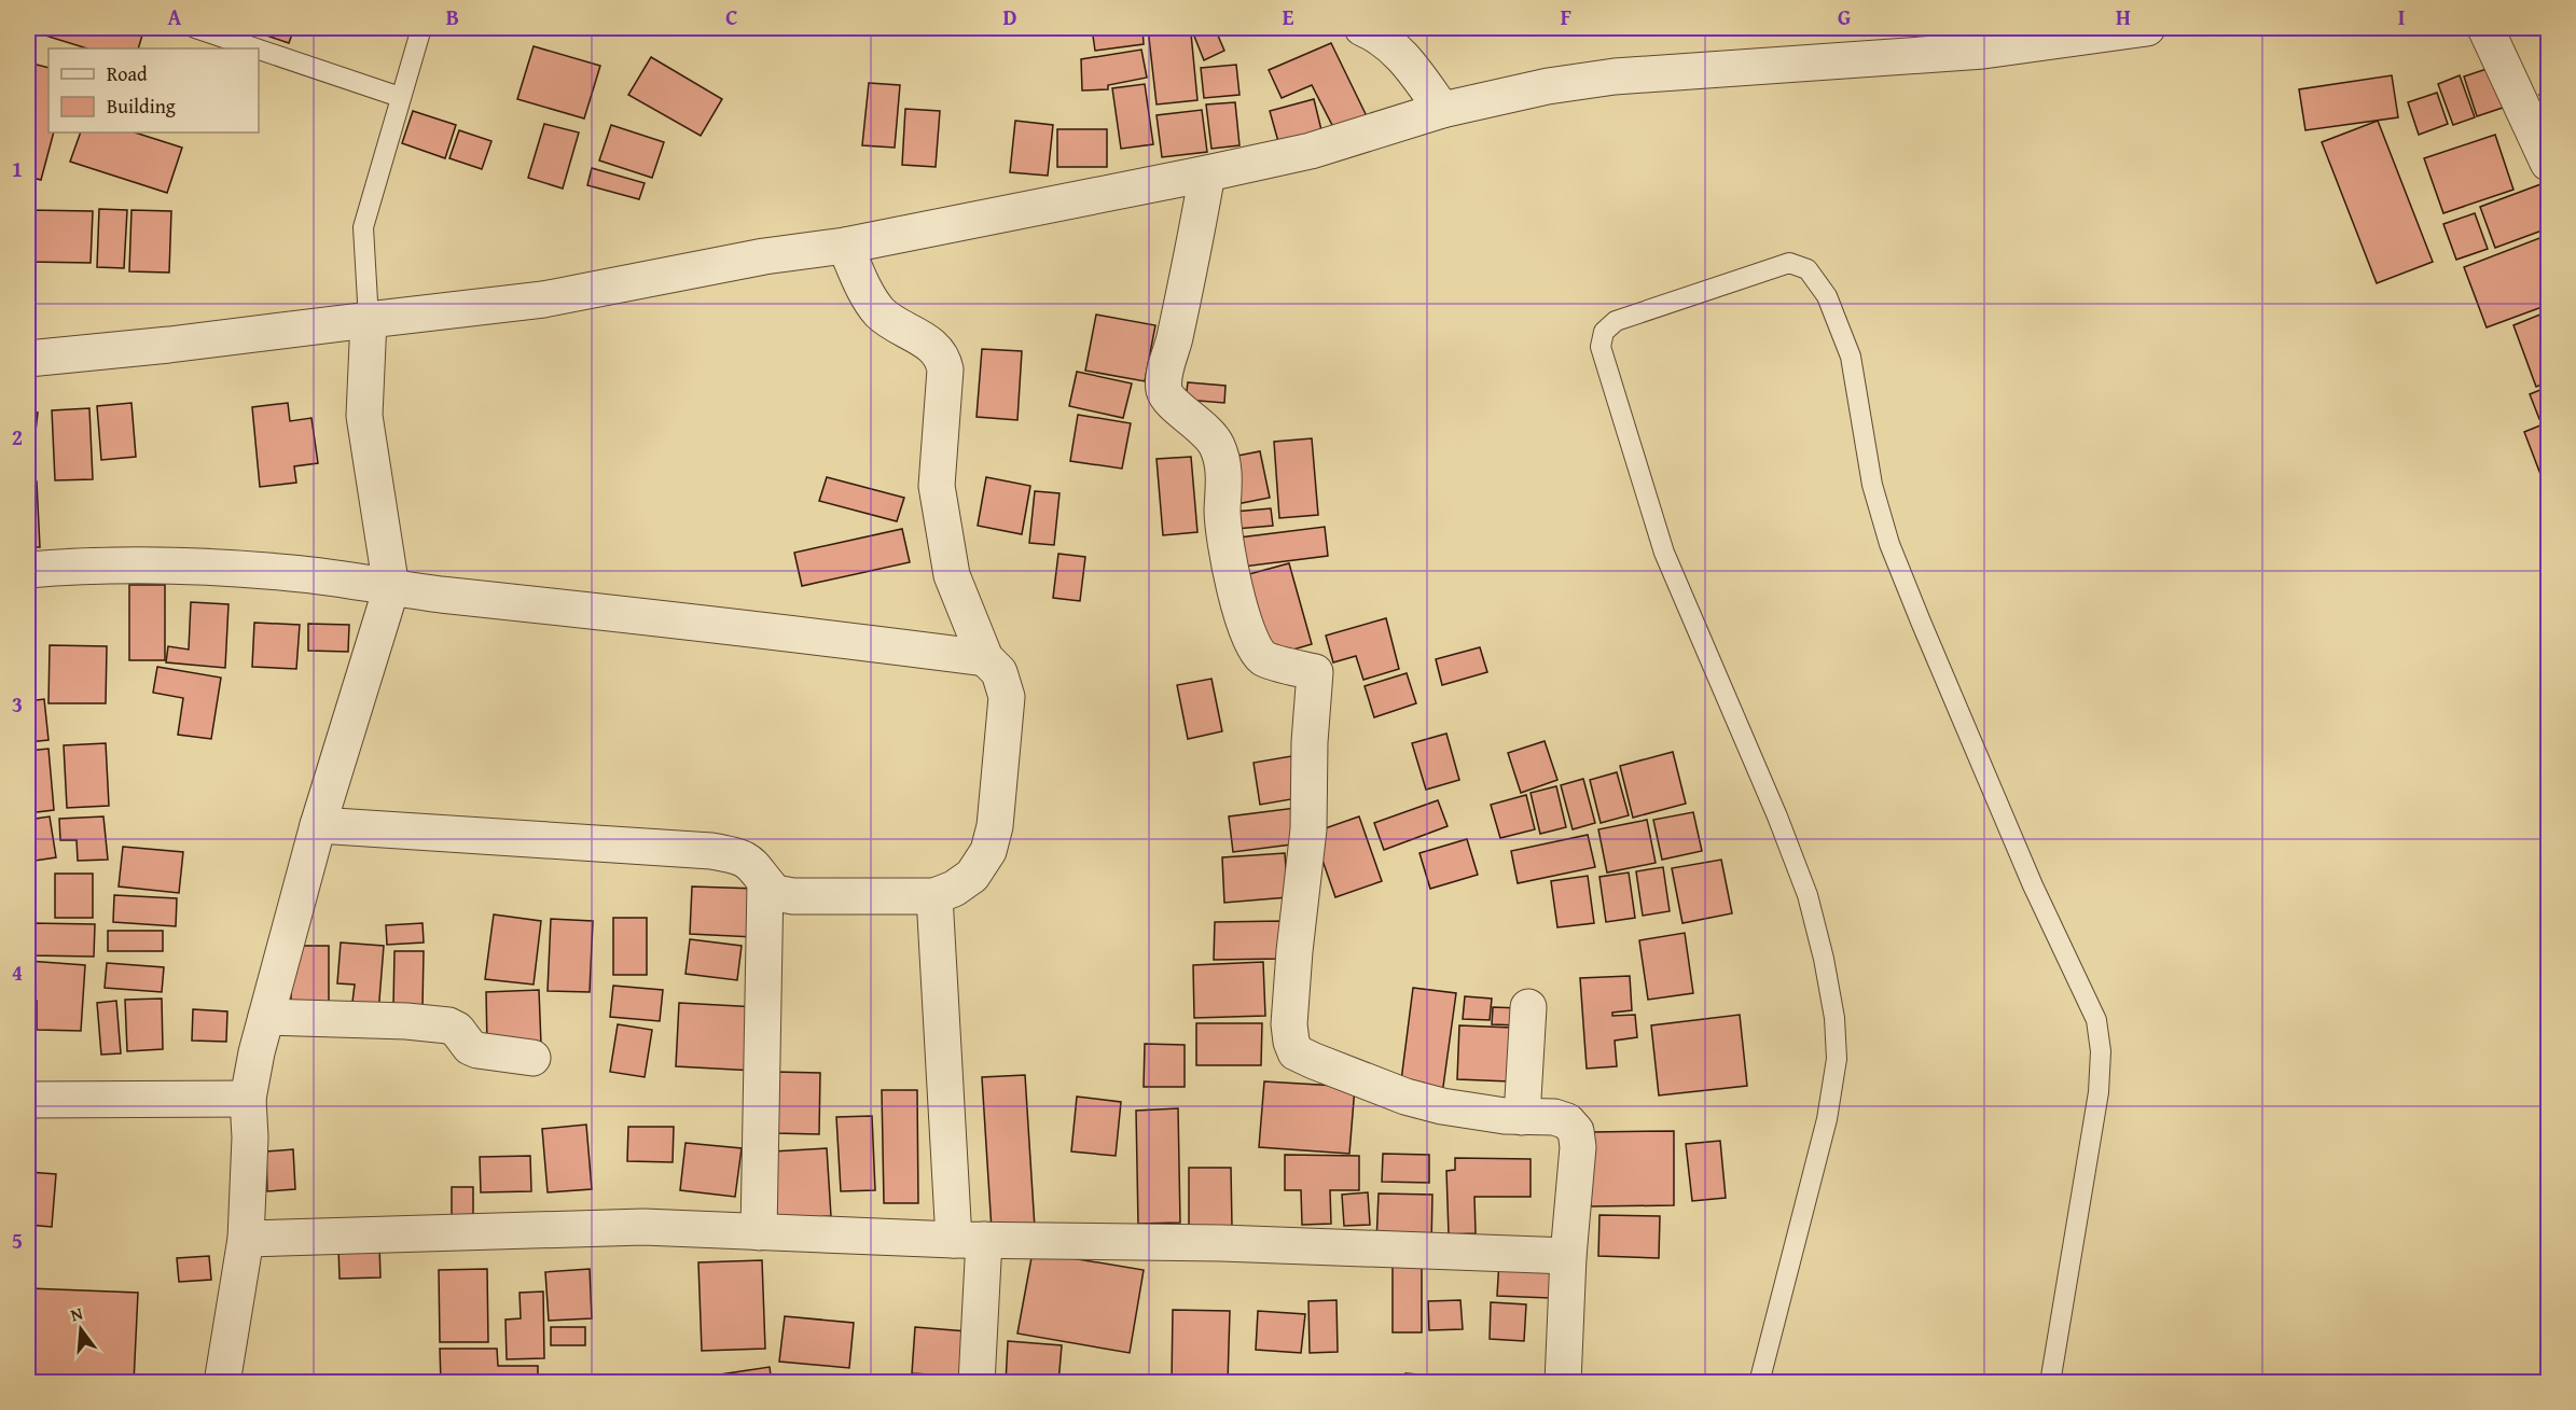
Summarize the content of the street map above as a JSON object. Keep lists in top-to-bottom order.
{
  "legend": ["Road", "Building"],
  "north": "top",
  "grid": {
    "columns": [
      "A",
      "B",
      "C",
      "D",
      "E",
      "F",
      "G",
      "H",
      "I"
    ],
    "rows": [
      "1",
      "2",
      "3",
      "4",
      "5"
    ]
  }
}
